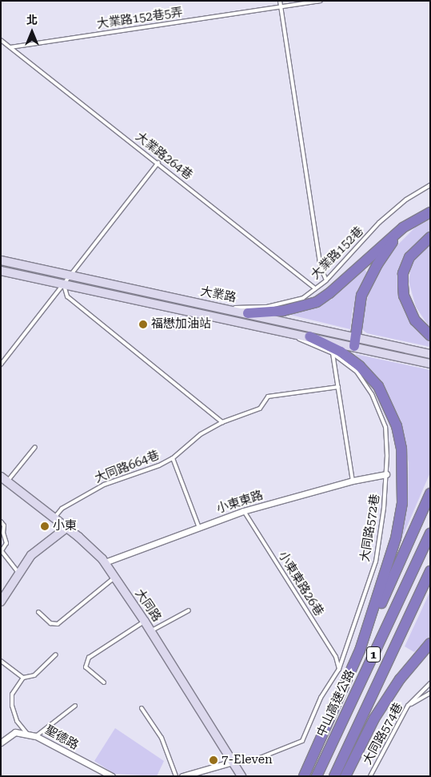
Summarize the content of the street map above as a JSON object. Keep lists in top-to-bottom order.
{
  "streets": {
    "highway": ["1", "中山高速公路"],
    "main road": ["大業路", "大同路"],
    "street": ["小東東路", "聖德路"],
    "lane": [
      "大業路152巷5弄",
      "大業路264巷",
      "大業路152巷",
      "大同路664巷",
      "大同路572巷",
      "小東東路26巷",
      "大同路574巷"
    ]
  },
  "crossings": [
    ["大業路152巷5弄", "大業路264巷"],
    ["大業路264巷", "大業路152巷"],
    ["大業路152巷", "大業路"],
    ["大業路", "大同路572巷"],
    ["大同路664巷", "大同路"],
    ["小東東路", "大同路572巷"],
    ["小東東路", "小東東路26巷"],
    ["小東東路", "大同路"],
    ["大同路572巷", "小東東路26巷"],
    ["大同路572巷", "大同路"]
  ],
  "places": ["福懋加油站", "小東", "7-Eleven"],
  "north": "top"
}
